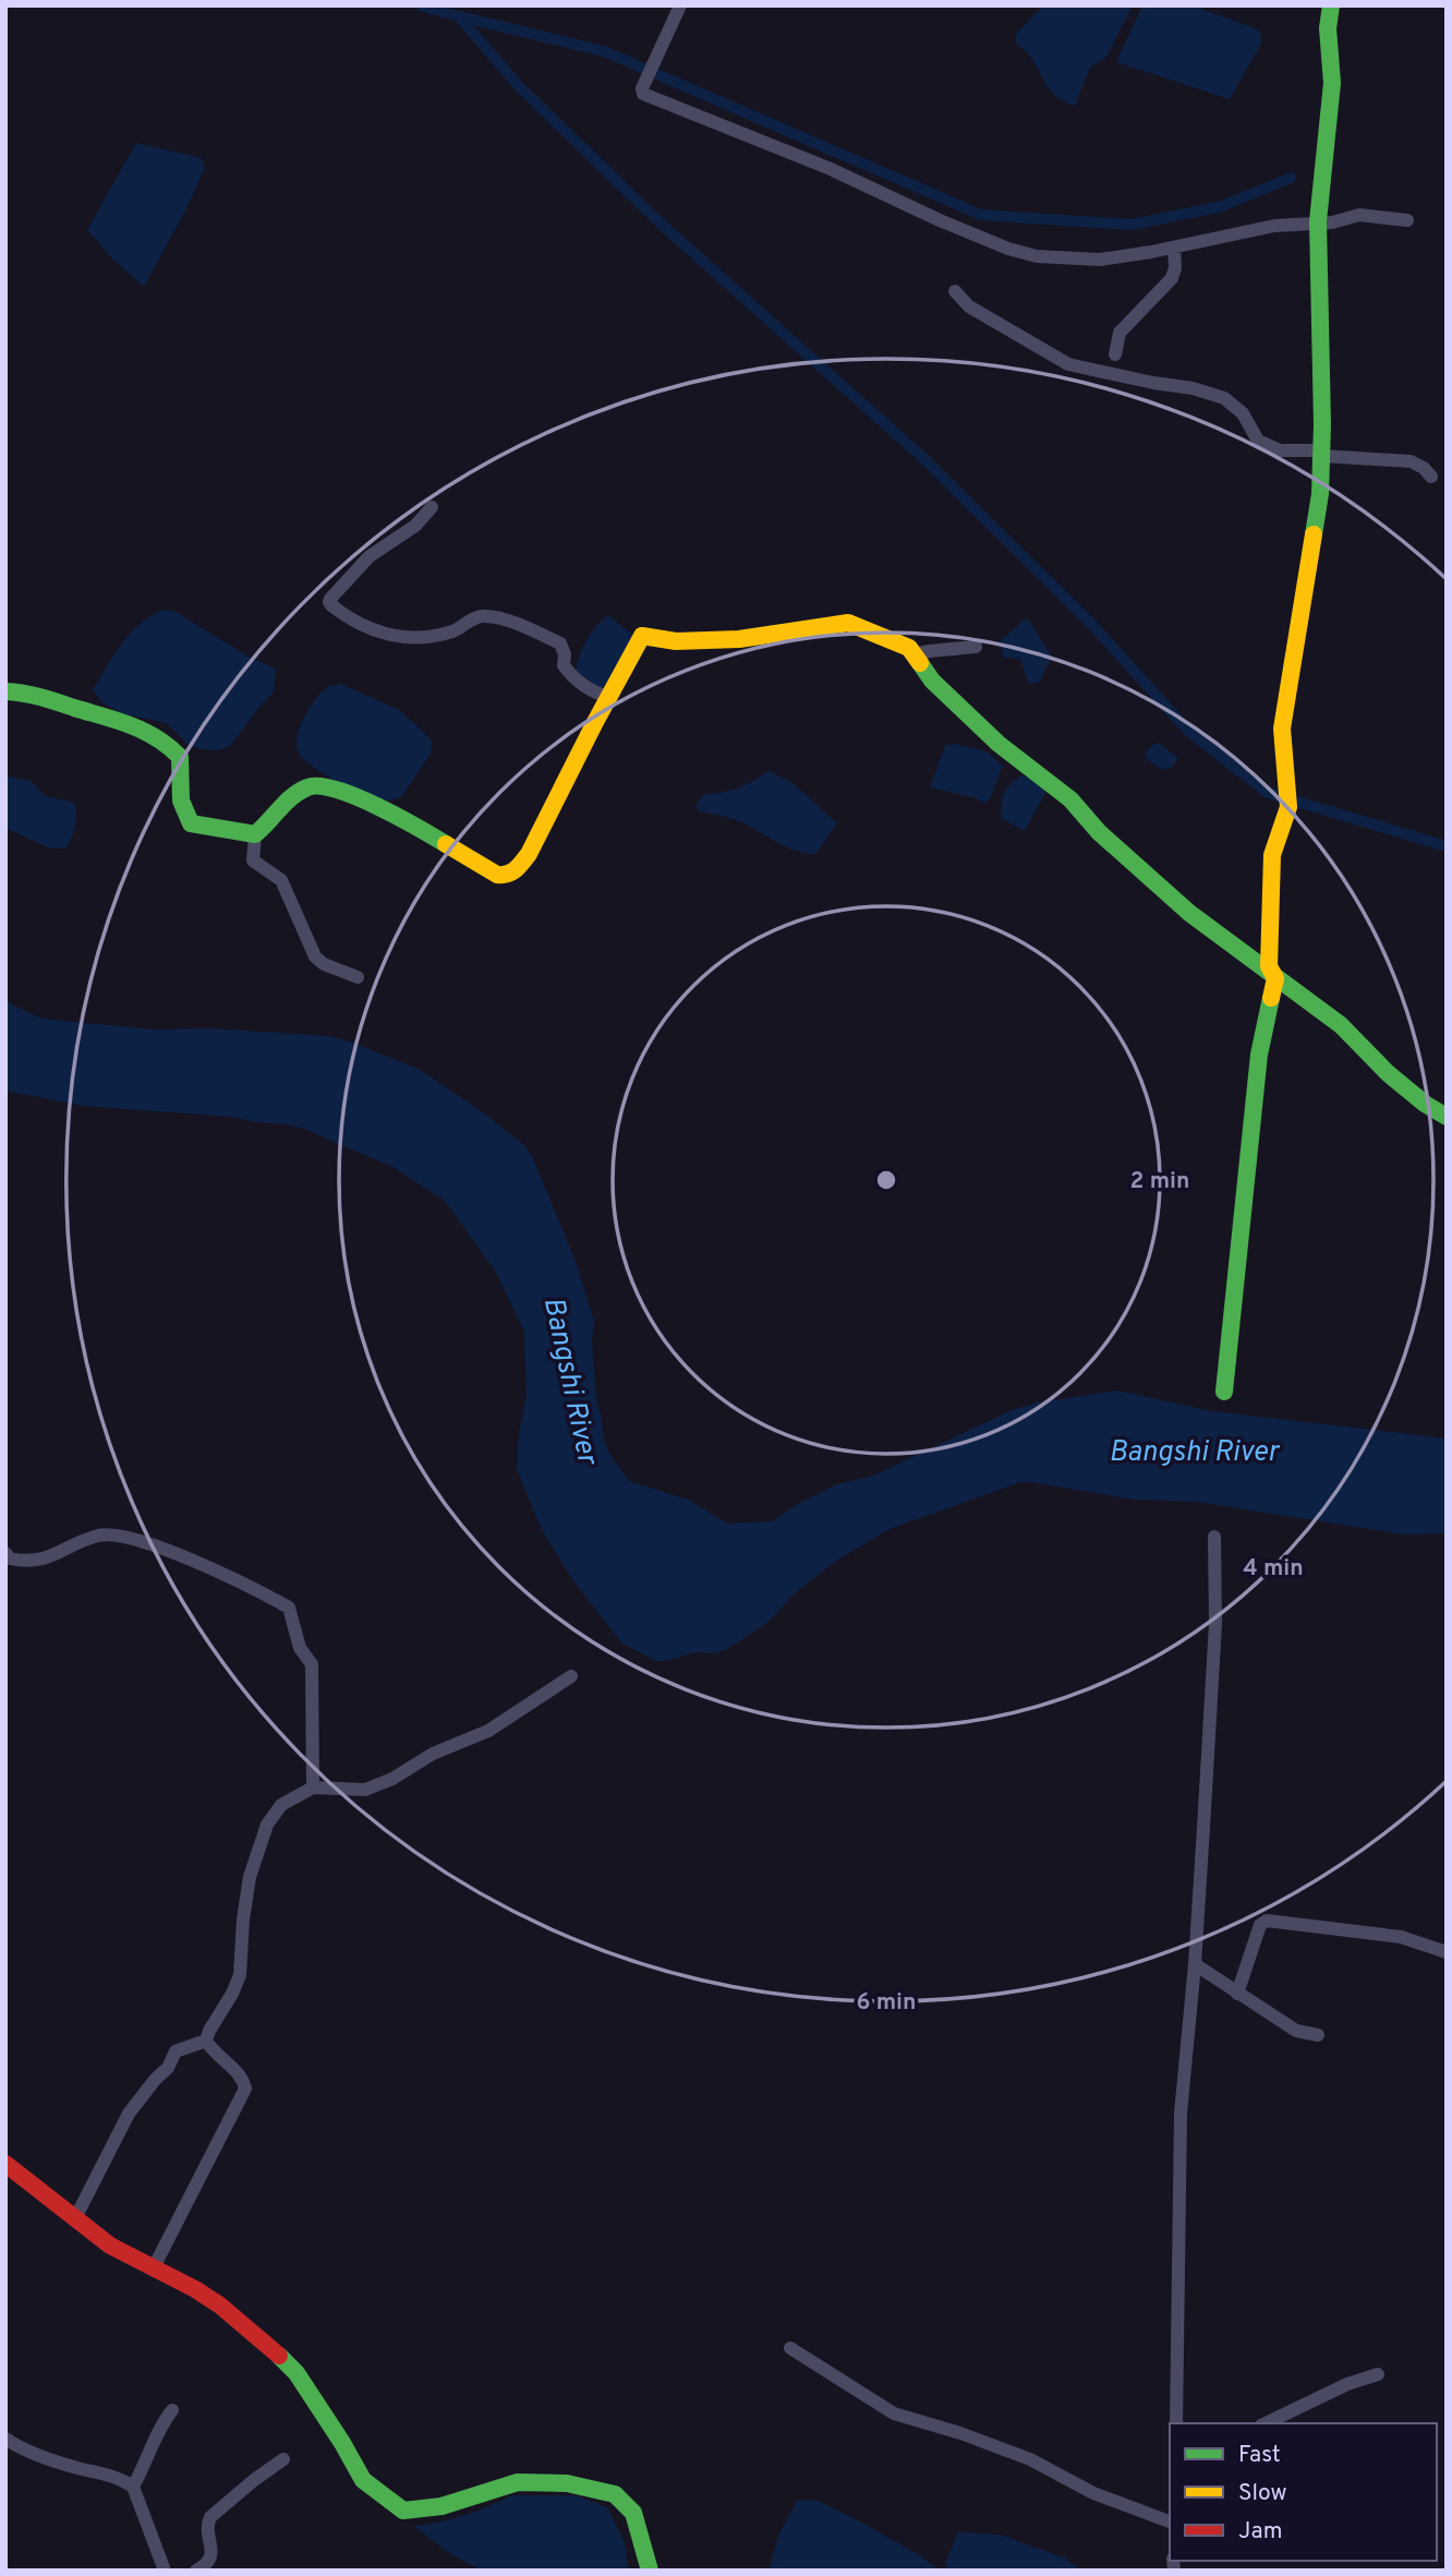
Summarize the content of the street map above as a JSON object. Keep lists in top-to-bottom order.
{
  "water": ["Bangshi River"],
  "legend": ["Fast", "Slow", "Jam"],
  "rings": ["2 min", "4 min", "6 min"]
}
